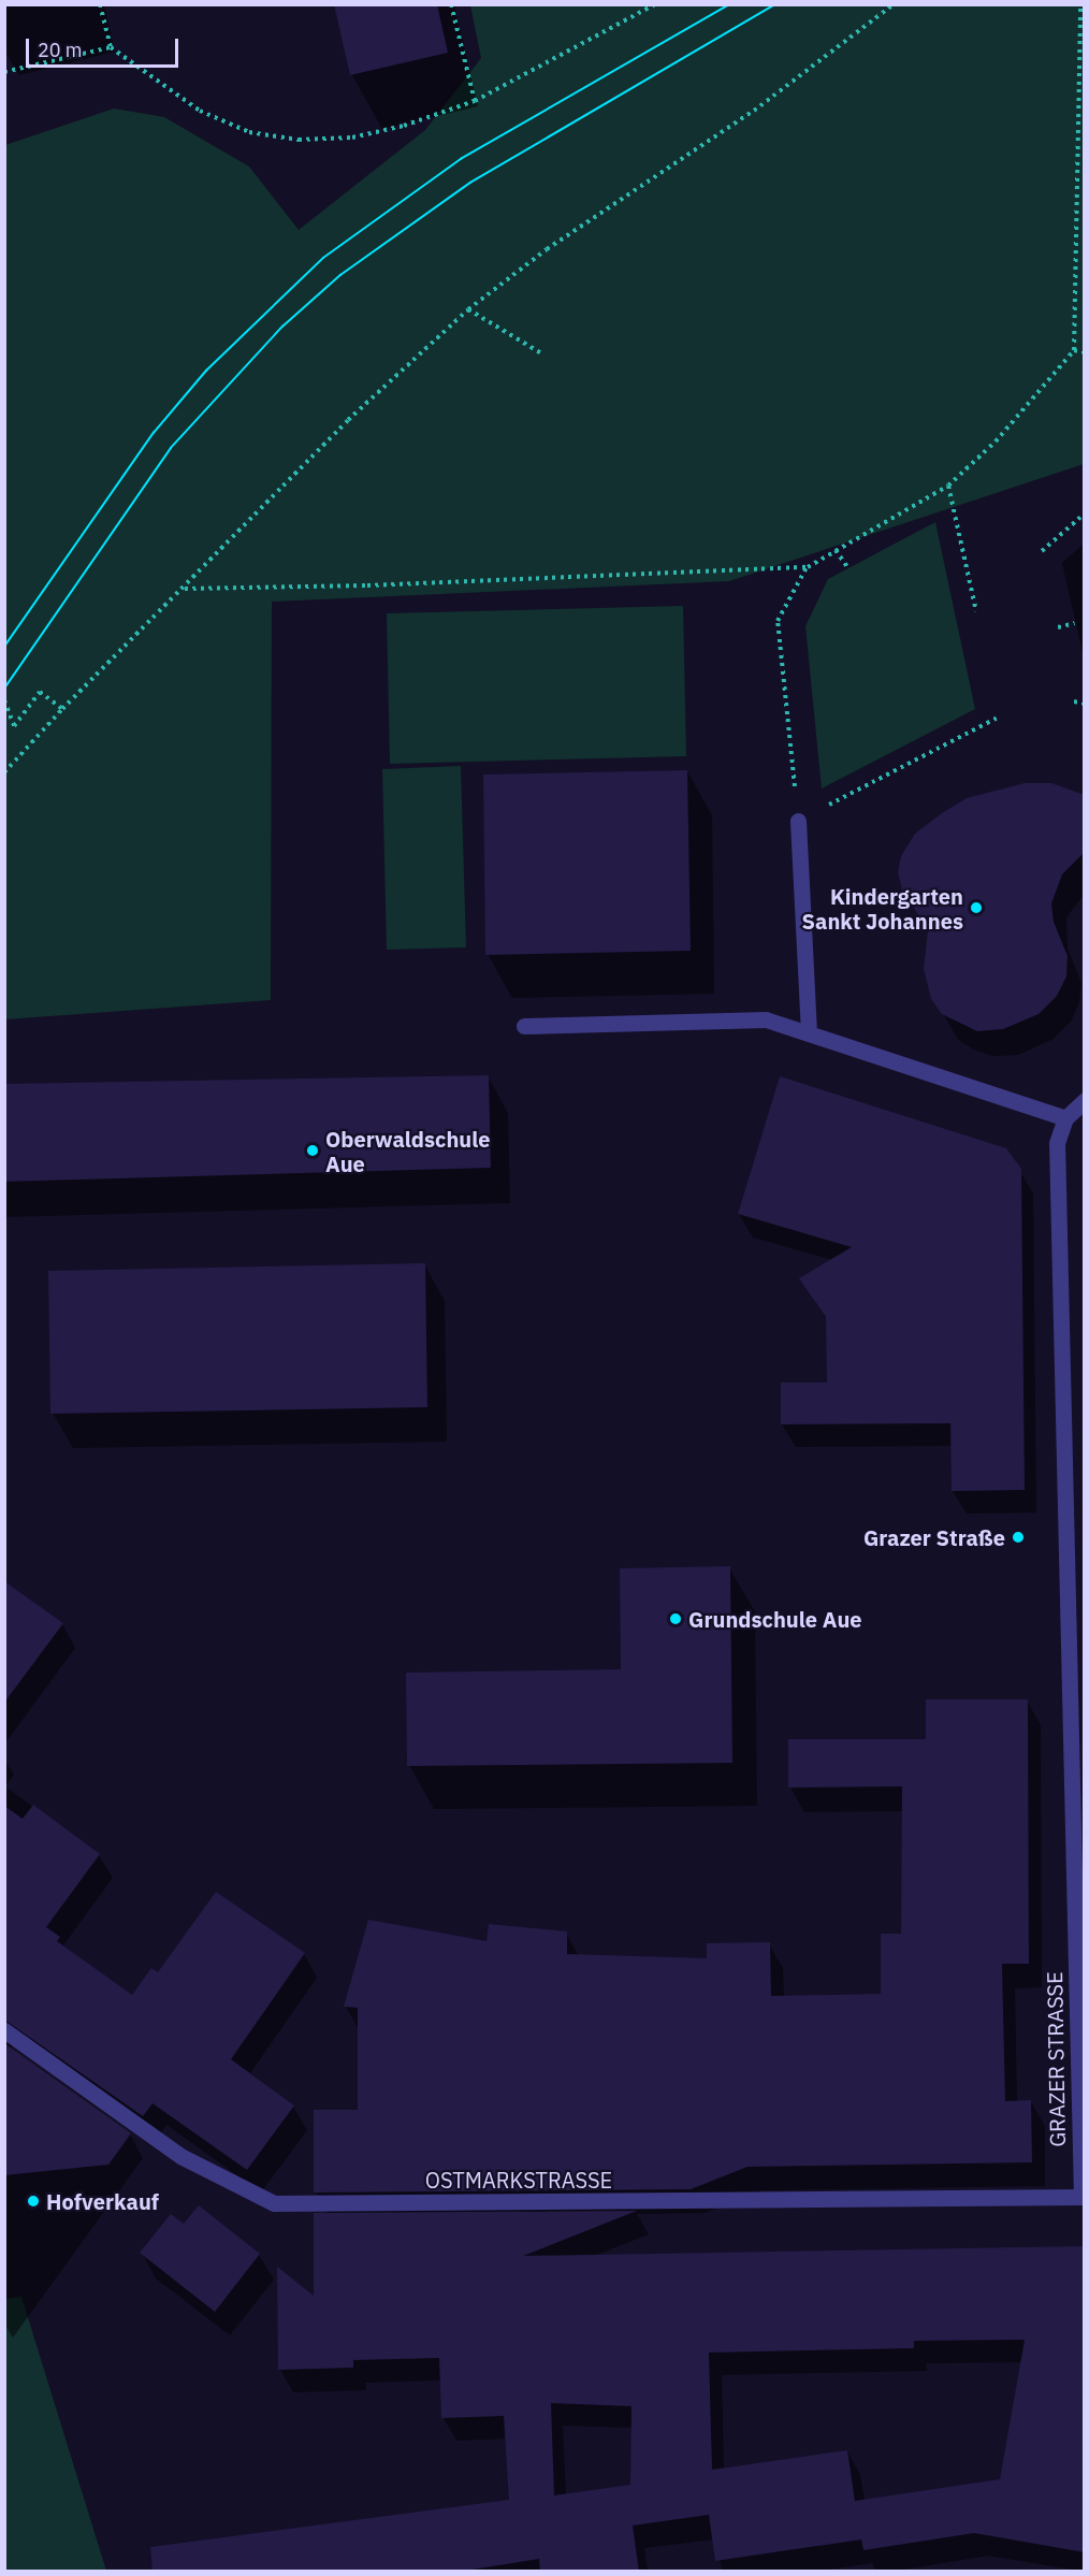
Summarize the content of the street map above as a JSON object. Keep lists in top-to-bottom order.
{
  "streets": {
    "street": ["GRAZER STRASSE", "OSTMARKSTRASSE"]
  },
  "crossings": [
    ["GRAZER STRASSE", "OSTMARKSTRASSE"]
  ],
  "places": [
    "Kindergarten Sankt Johannes",
    "Oberwaldschule Aue",
    "Grazer Straße",
    "Grundschule Aue",
    "Hofverkauf"
  ],
  "scale_bar": "20 m"
}
